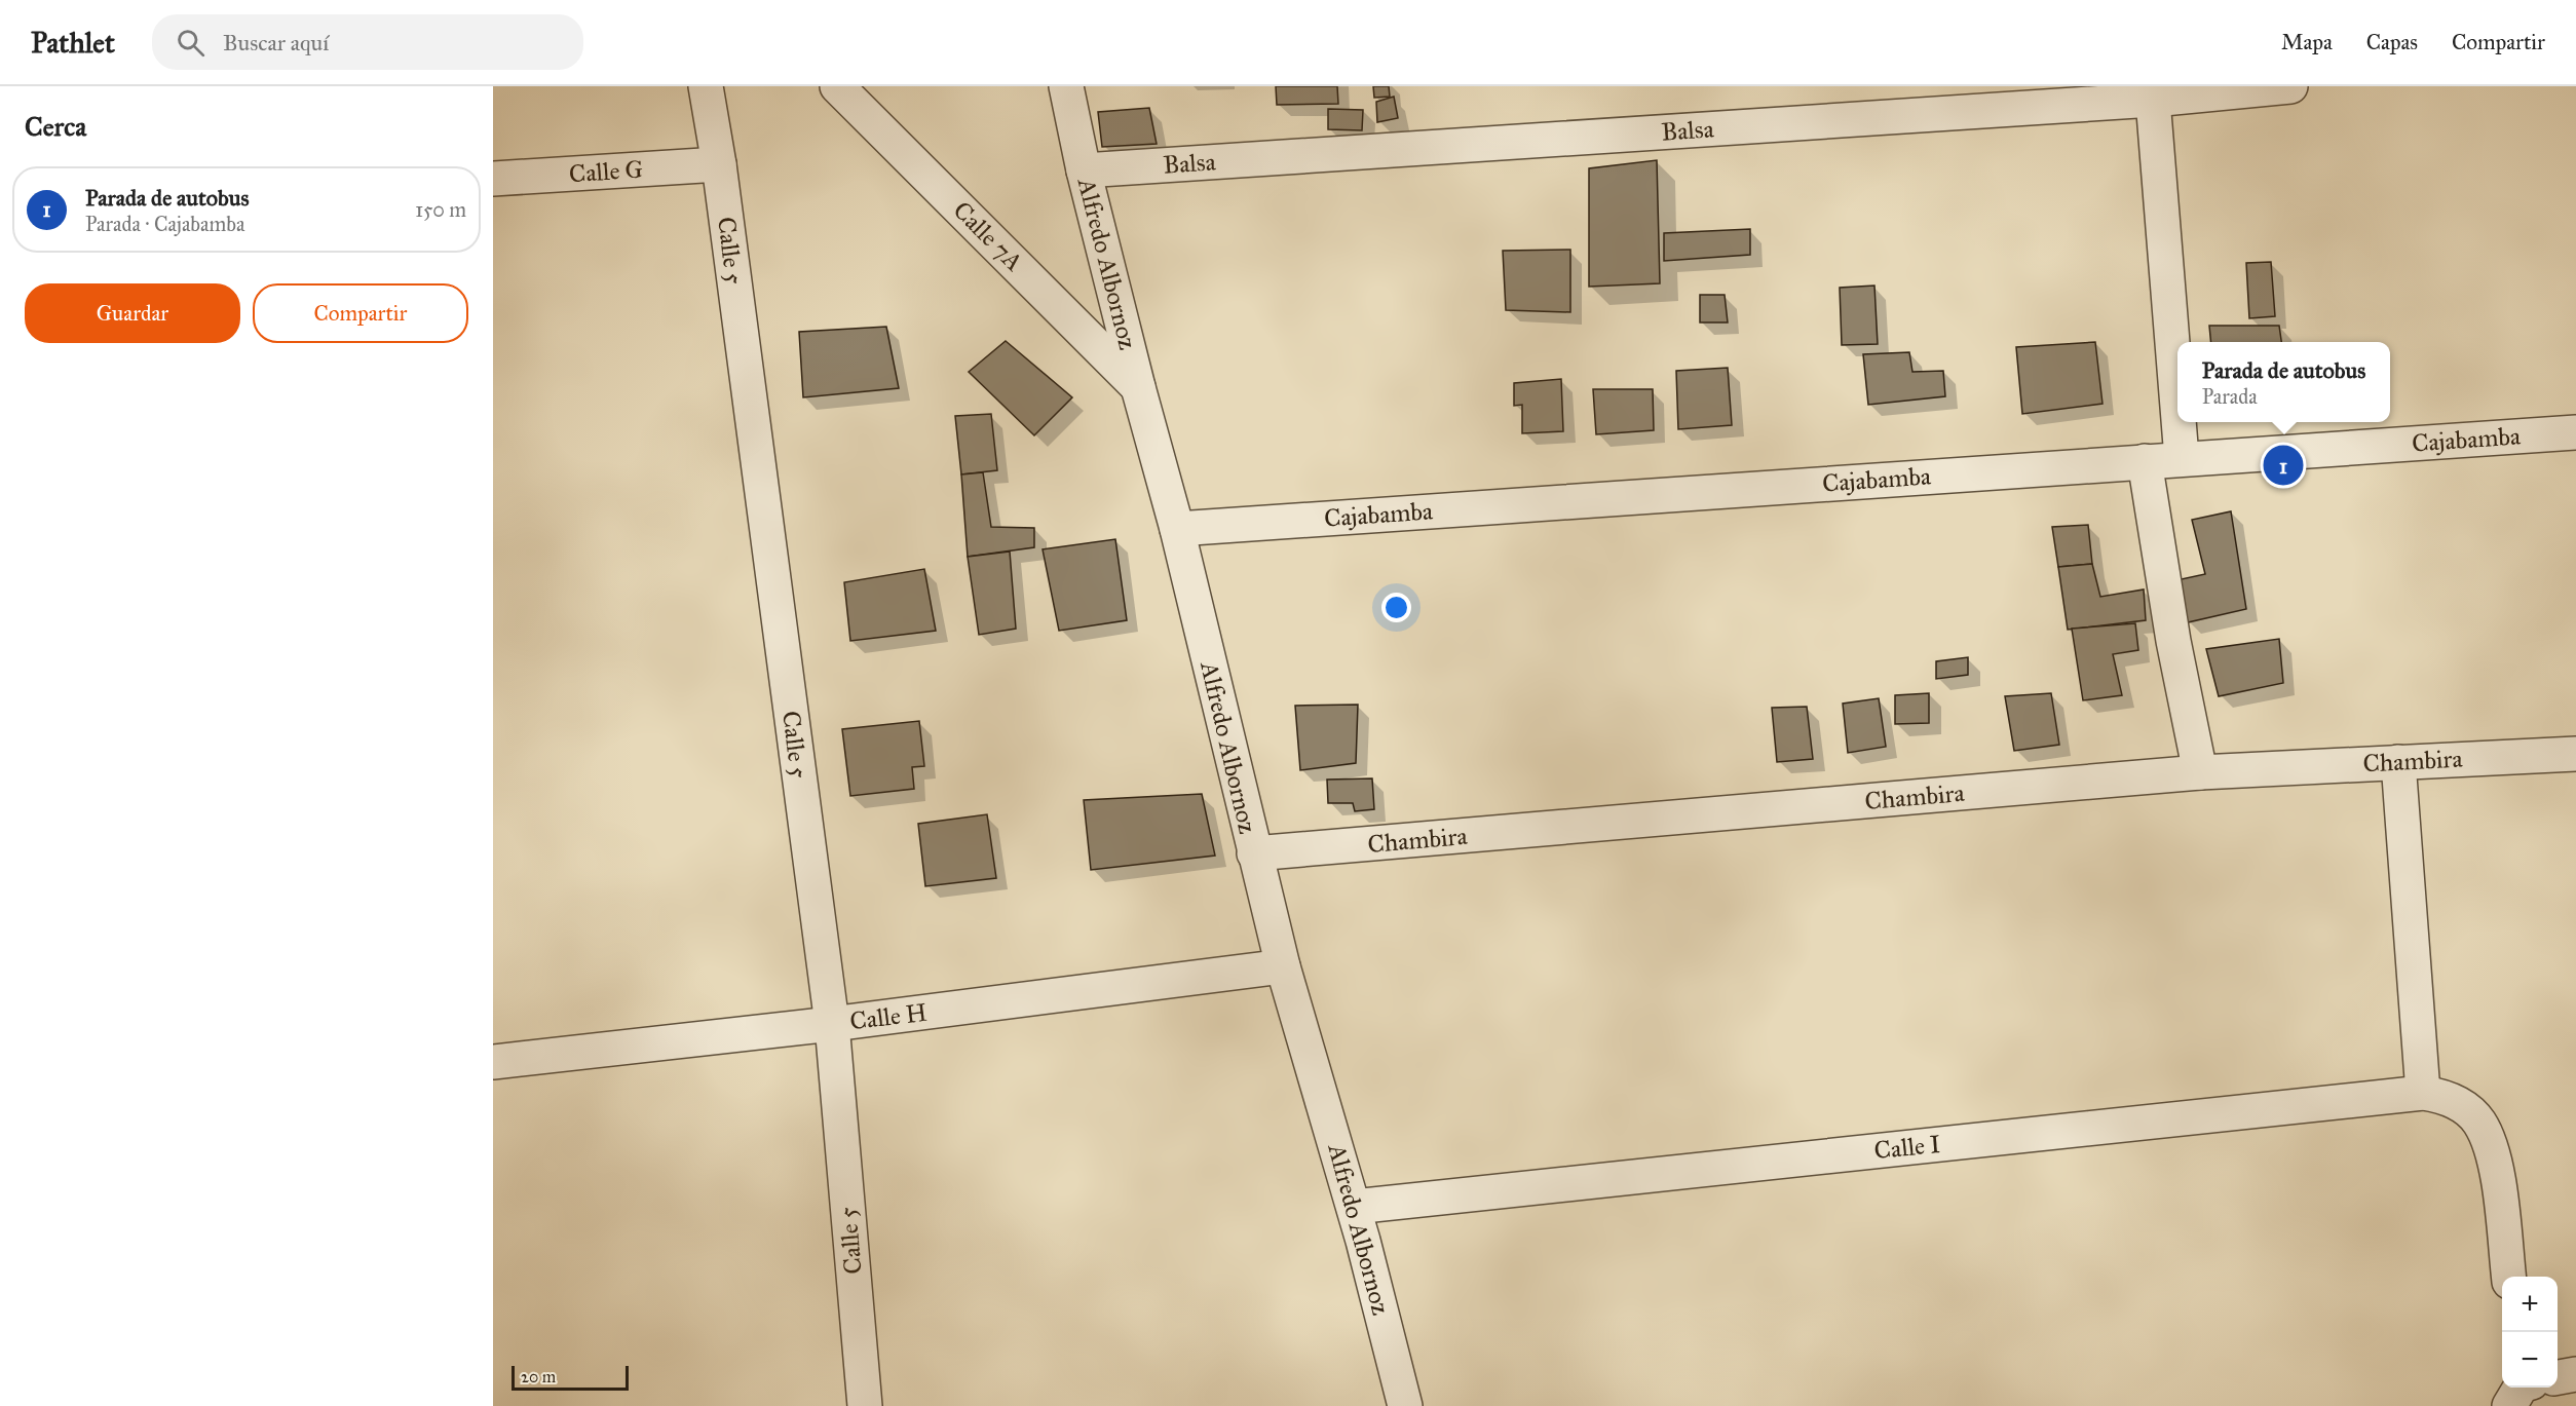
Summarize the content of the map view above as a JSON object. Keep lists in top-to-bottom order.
{
  "streets": {
    "street": [
      "Balsa",
      "Calle G",
      "Calle 7A",
      "Calle 5",
      "Alfredo Albornoz",
      "Cajabamba",
      "Chambira",
      "Calle H",
      "Calle I"
    ]
  },
  "crossings": [
    ["Balsa", "Alfredo Albornoz"],
    ["Calle G", "Calle 5"],
    ["Calle 7A", "Alfredo Albornoz"],
    ["Calle 5", "Calle H"],
    ["Alfredo Albornoz", "Cajabamba"],
    ["Alfredo Albornoz", "Chambira"],
    ["Alfredo Albornoz", "Calle H"],
    ["Alfredo Albornoz", "Calle I"]
  ],
  "scale_bar": "20 m",
  "page": {
    "header": "Pathlet",
    "search": "Buscar aquí",
    "nav": ["Mapa", "Capas", "Compartir"],
    "heading": "Cerca",
    "list": [
      {
        "mark": "1",
        "name": "Parada de autobus",
        "note": "Parada · Cajabamba",
        "value": "150 m"
      }
    ],
    "buttons": ["Guardar", "Compartir"],
    "popup": ["Parada de autobus", "Parada"],
    "pins": "1",
    "map_buttons": ["+", "−"],
    "scale": "20 m"
  }
}
